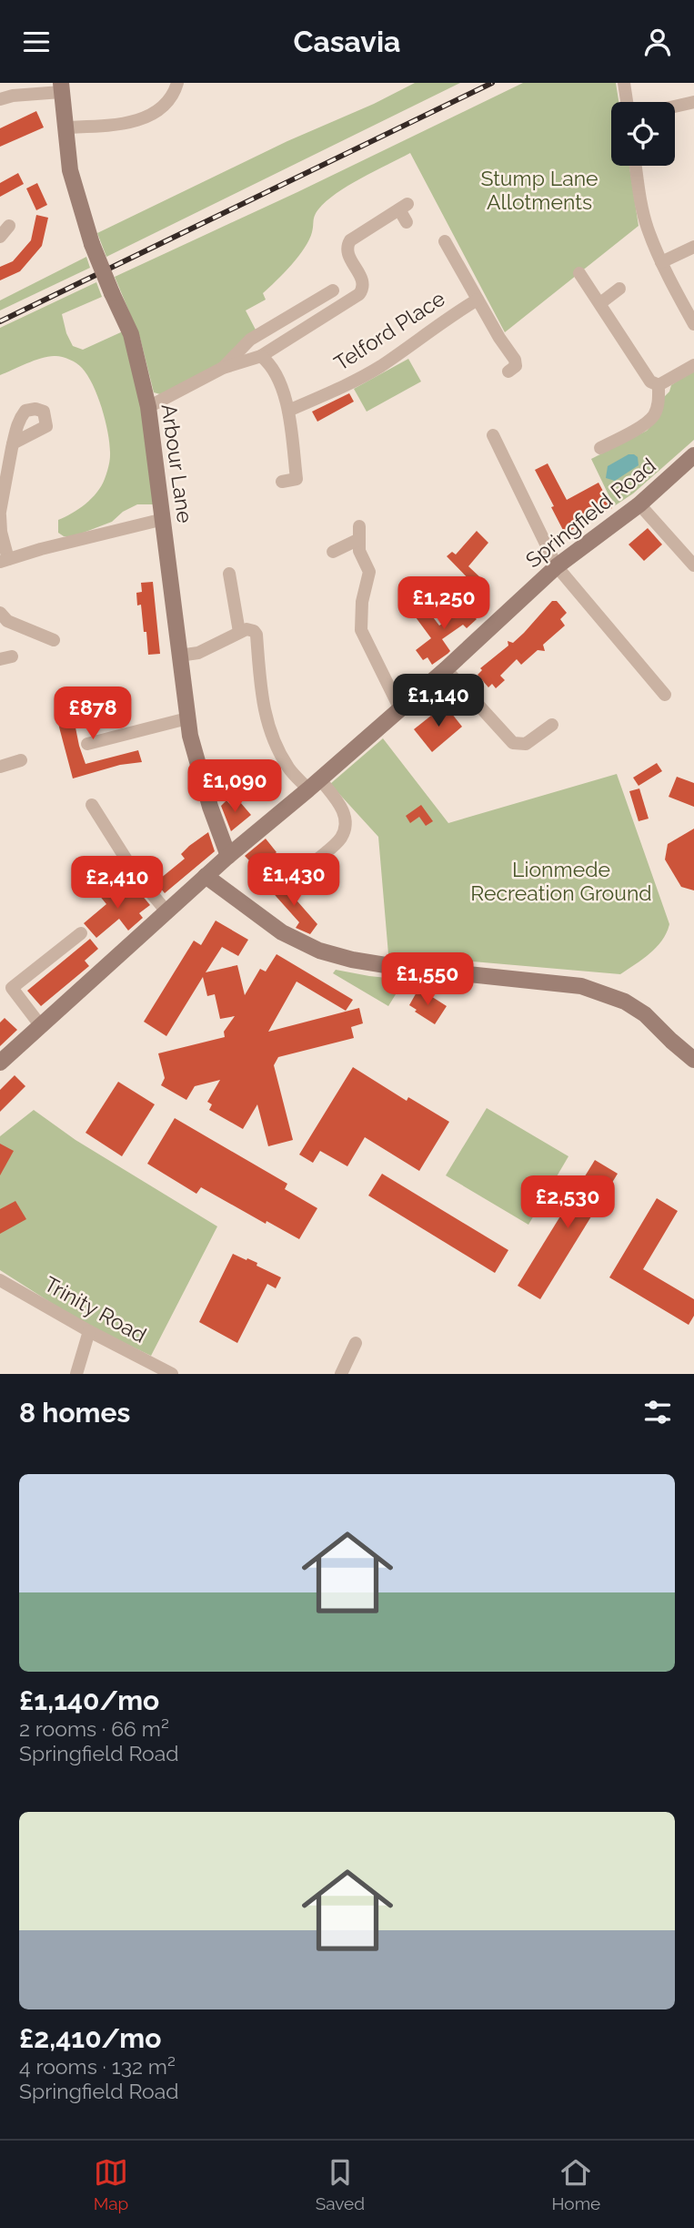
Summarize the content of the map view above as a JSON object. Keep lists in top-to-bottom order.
{
  "streets": {
    "street": [
      "Telford Place",
      "Arbour Lane",
      "Springfield Road",
      "Trinity Road"
    ]
  },
  "crossings": [
    ["Arbour Lane", "Springfield Road"]
  ],
  "parks": ["Stump Lane Allotments", "Lionmede Recreation Ground"],
  "page": {
    "header": "Casavia",
    "price": [
      "£1,250",
      "£1,140",
      "£878",
      "£1,090",
      "£1,430",
      "£2,410",
      "£1,550",
      "£2,530"
    ],
    "heading": "8 homes",
    "list": [
      {
        "name": "£1,140/mo",
        "note": "2 rooms · 66 m² · Springfield Road"
      },
      {
        "name": "£2,410/mo",
        "note": "4 rooms · 132 m² · Springfield Road"
      }
    ],
    "tabs": ["Map", "Saved", "Home"]
  }
}
